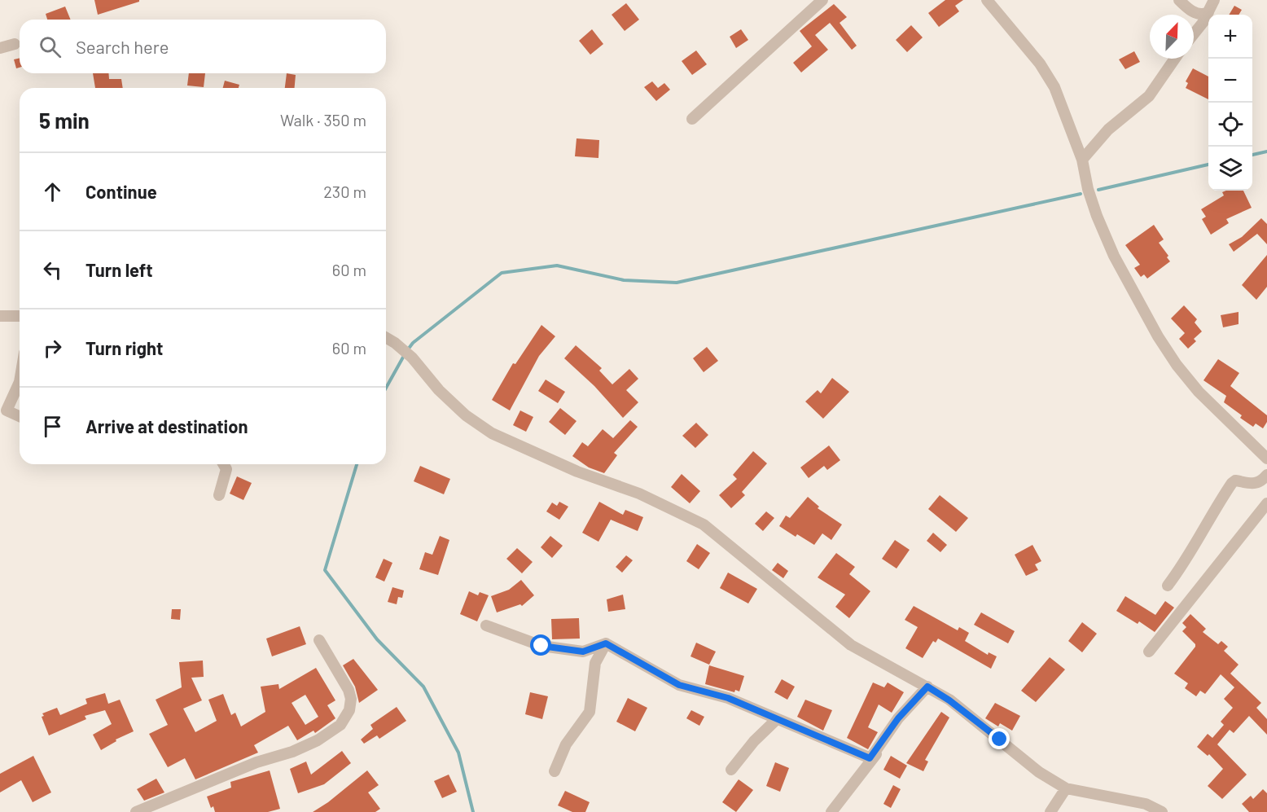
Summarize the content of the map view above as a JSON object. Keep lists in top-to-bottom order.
{
  "north": "top right",
  "page": {
    "map_buttons": ["+", "−"],
    "search": "Search here",
    "heading": ["5 min", "Walk · 350 m"],
    "list": [
      ["Continue", "230 m"],
      ["Turn left", "60 m"],
      ["Turn right", "60 m"],
      "Arrive at destination"
    ]
  }
}
